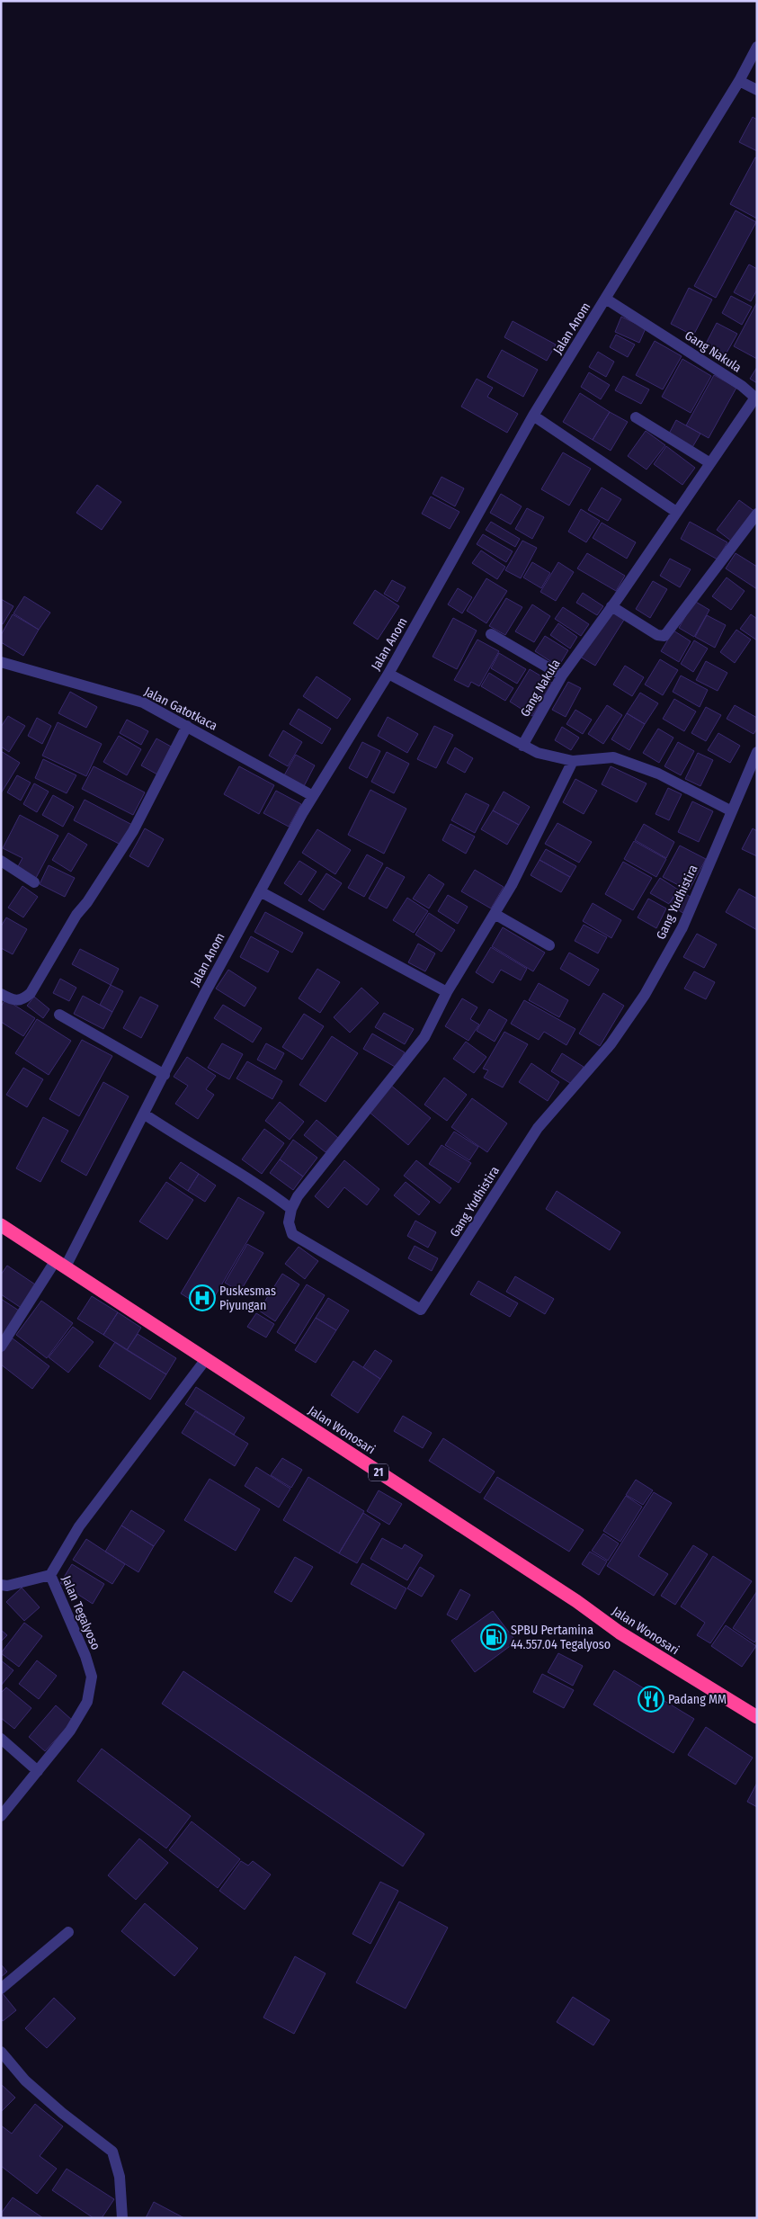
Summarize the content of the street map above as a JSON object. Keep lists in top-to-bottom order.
{
  "streets": {
    "highway": ["Jalan Wonosari", "21"],
    "street": [
      "Jalan Anom",
      "Gang Nakula",
      "Jalan Gatotkaca",
      "Gang Yudhistira",
      "Jalan Tegalyoso"
    ]
  },
  "crossings": [
    ["Jalan Anom", "Gang Nakula"],
    ["Jalan Anom", "Jalan Gatotkaca"],
    ["Jalan Anom", "Jalan Wonosari"],
    ["Jalan Wonosari", "Jalan Tegalyoso"]
  ],
  "places": {
    "hospital": ["Puskesmas Piyungan"],
    "fuel station": ["SPBU Pertamina 44.557.04 Tegalyoso"],
    "restaurant": ["Padang MM"]
  }
}
